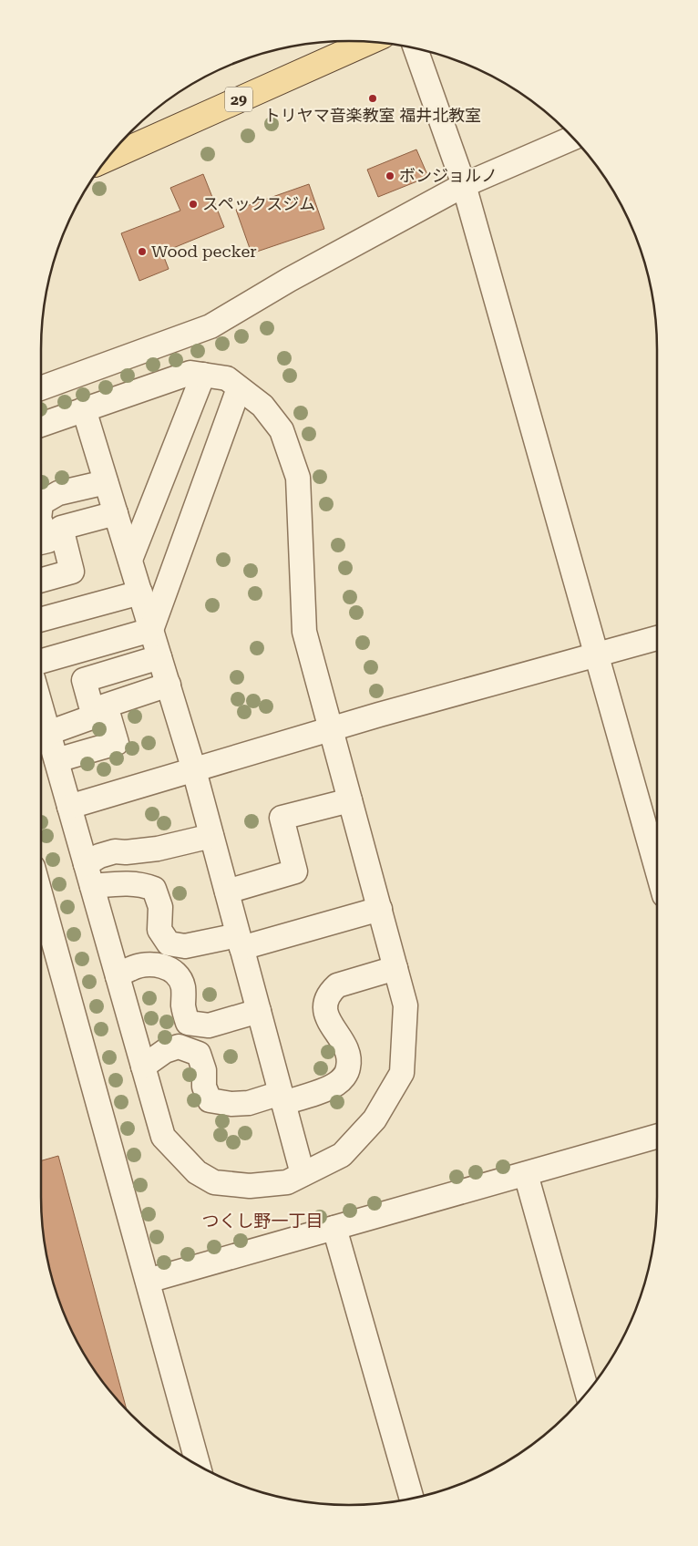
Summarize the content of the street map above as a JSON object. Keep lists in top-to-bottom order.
{
  "streets": {
    "main road": ["29"]
  },
  "districts": ["つくし野一丁目"],
  "places": [
    "トリヤマ音楽教室 福井北教室",
    "ボンジョルノ",
    "スペックスジム",
    "Wood pecker"
  ]
}
